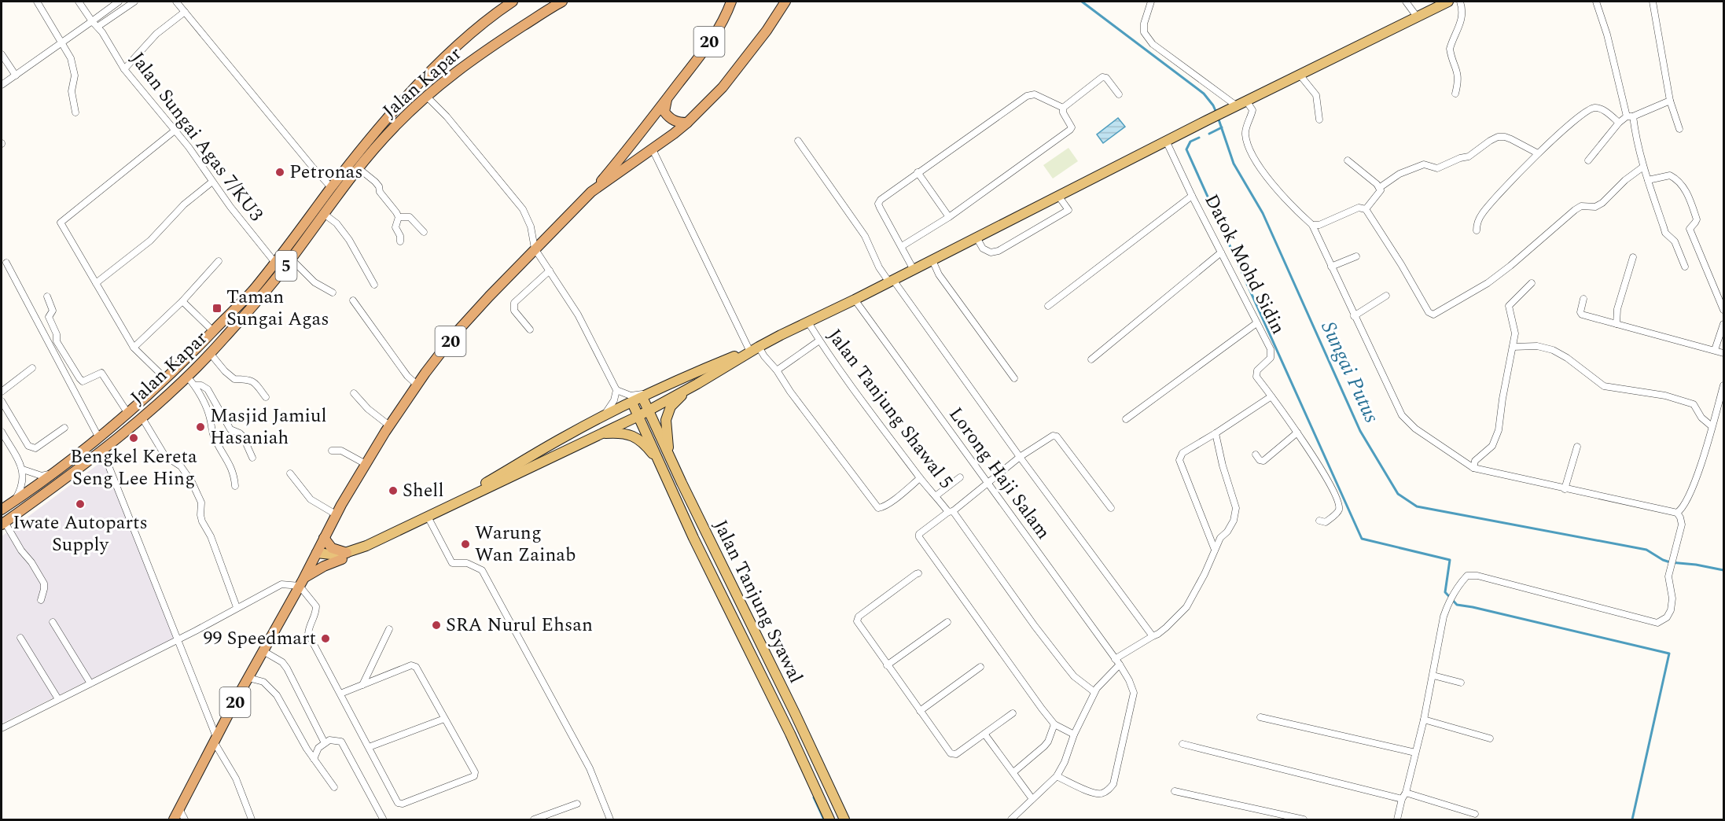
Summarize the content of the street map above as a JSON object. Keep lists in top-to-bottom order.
{
  "streets": {
    "highway": ["20", "Jalan Kapar", "5"],
    "main road": ["Jalan Tanjung Syawal"],
    "street": [
      "Jalan Sungai Agas 7/KU3",
      "Datok Mohd Sidin",
      "Jalan Tanjung Shawal 5",
      "Lorong Haji Salam"
    ]
  },
  "crossings": [
    ["Jalan Kapar", "Jalan Sungai Agas 7/KU3"]
  ],
  "water": ["Sungai Putus"],
  "places": {
    "other": [
      "Petronas",
      "Masjid Jamiul Hasaniah",
      "Bengkel Kereta Seng Lee Hing",
      "Shell",
      "Iwate Autoparts Supply",
      "Warung Wan Zainab",
      "SRA Nurul Ehsan",
      "99 Speedmart"
    ],
    "transit": ["Taman Sungai Agas"]
  }
}
